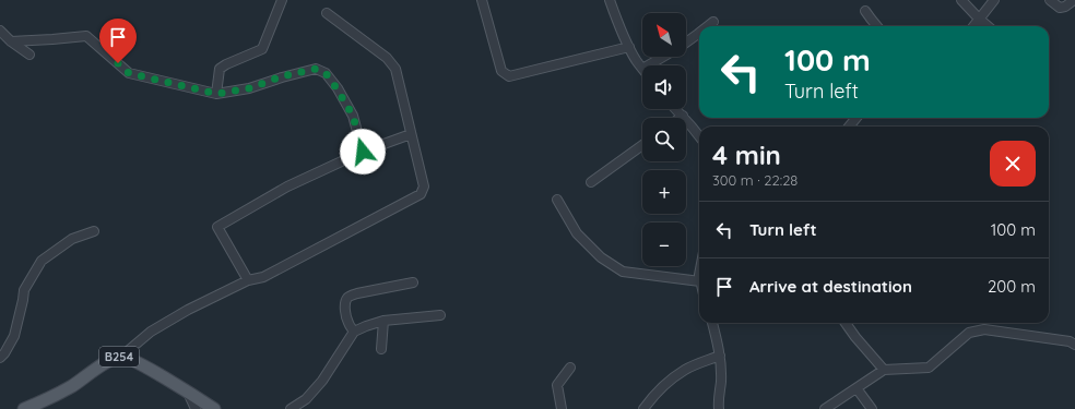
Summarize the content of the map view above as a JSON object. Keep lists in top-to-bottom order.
{
  "streets": {
    "main road": ["B254"]
  },
  "north": "top left",
  "page": {
    "map_buttons": ["+", "−"],
    "turn": ["100 m", "Turn left"],
    "heading": ["4 min", "300 m · 22:28"],
    "list": [
      {
        "name": "Turn left",
        "value": "100 m"
      },
      {
        "name": "Arrive at destination",
        "value": "200 m"
      }
    ]
  }
}
